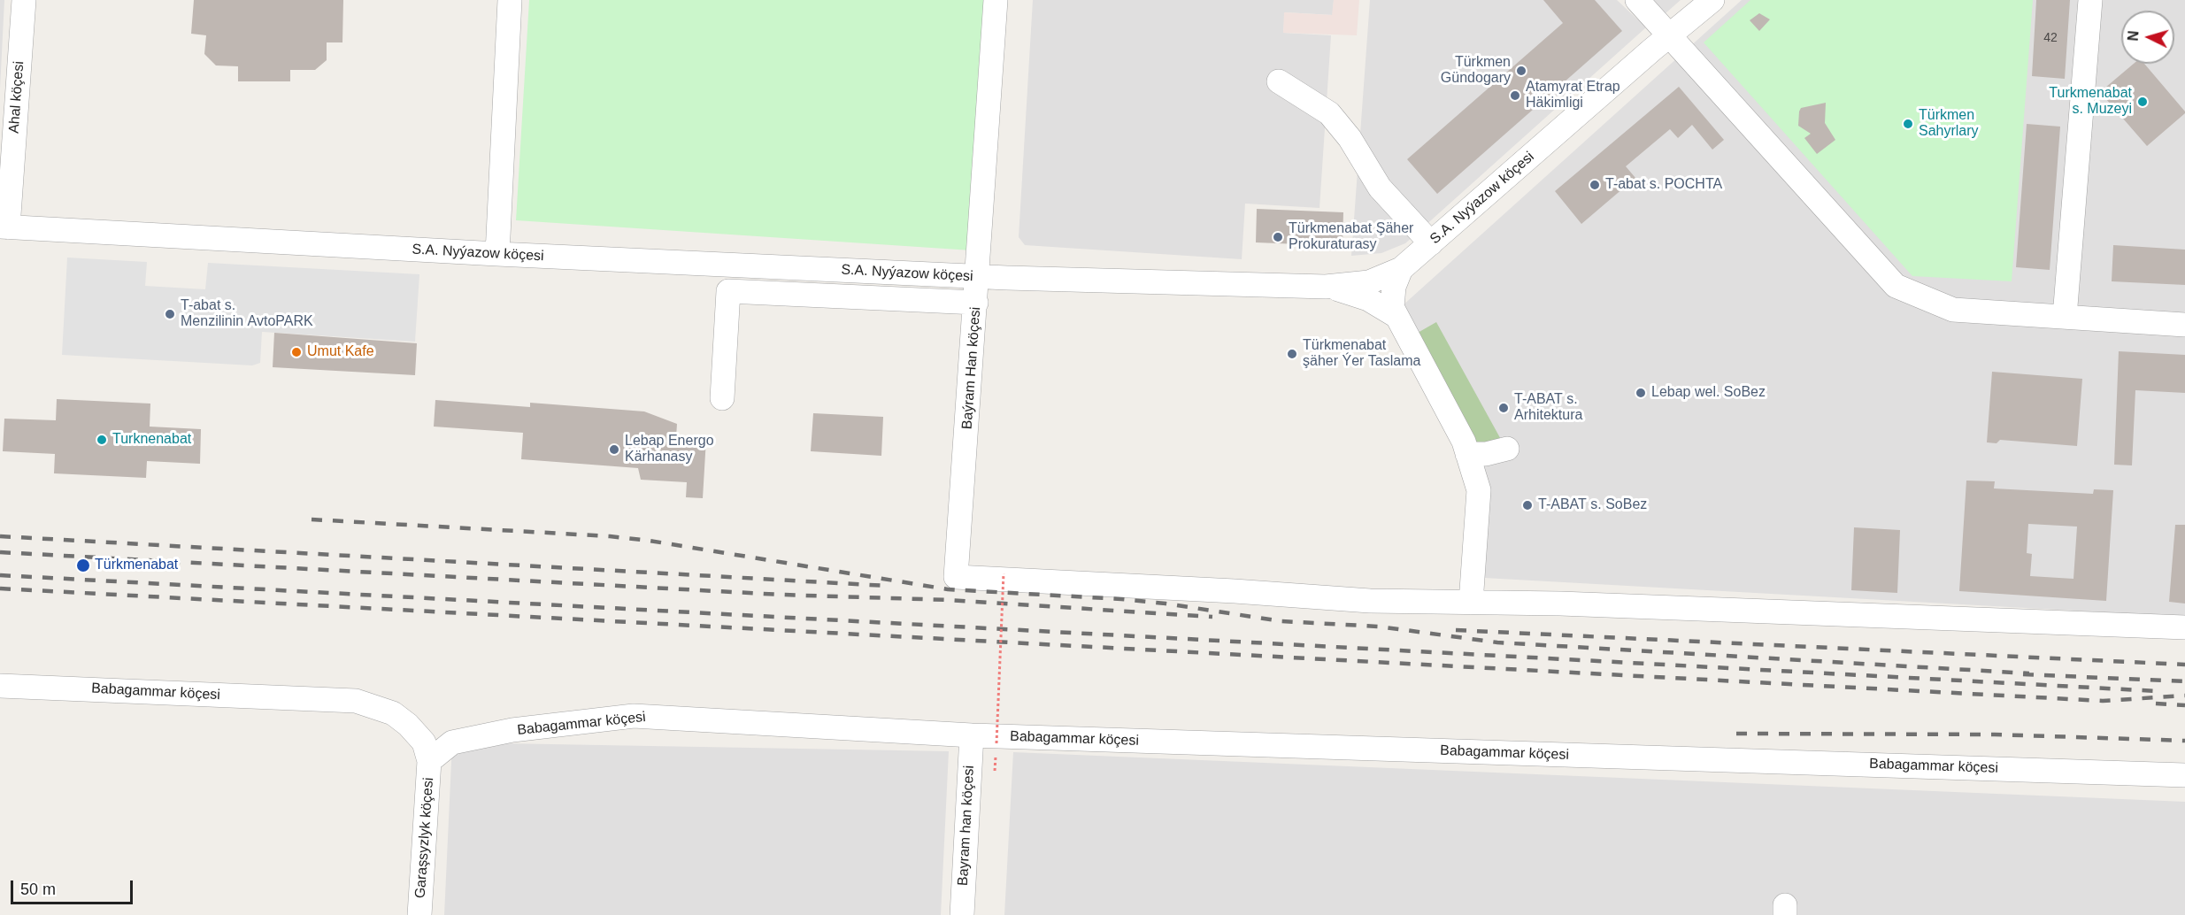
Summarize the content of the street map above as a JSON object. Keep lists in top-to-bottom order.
{
  "streets": {
    "street": [
      "Ahal köçesi",
      "S.A. Nyýazow köçesi",
      "Baýram Han köçesi",
      "Babagammar köçesi",
      "Bayram han köçesi",
      "Garaşsyzlyk köçesi"
    ]
  },
  "crossings": [
    ["Ahal köçesi", "S.A. Nyýazow köçesi"],
    ["S.A. Nyýazow köçesi", "Baýram Han köçesi"],
    ["Babagammar köçesi", "Bayram han köçesi"],
    ["Babagammar köçesi", "Garaşsyzlyk köçesi"]
  ],
  "places": [
    "Türkmen Gündogary",
    "Atamyrat Etrap Häkimligi",
    "Turkmenabat s. Muzeyi",
    "Türkmen Sahyrlary",
    "T-abat s. POCHTA",
    "Türkmenabat Şäher Prokuraturasy",
    "T-abat s. Menzilinin AvtoPARK",
    "Umut Kafe",
    "Türkmenabat şäher Ýer Taslama",
    "Lebap wel. SoBez",
    "T-ABAT s. Arhitektura",
    "Turknenabat",
    "Lebap Energo Kärhanasy",
    "T-ABAT s. SoBez",
    "Türkmenabat"
  ],
  "house_numbers": ["42"],
  "scale_bar": "50 m",
  "north": "left"
}
